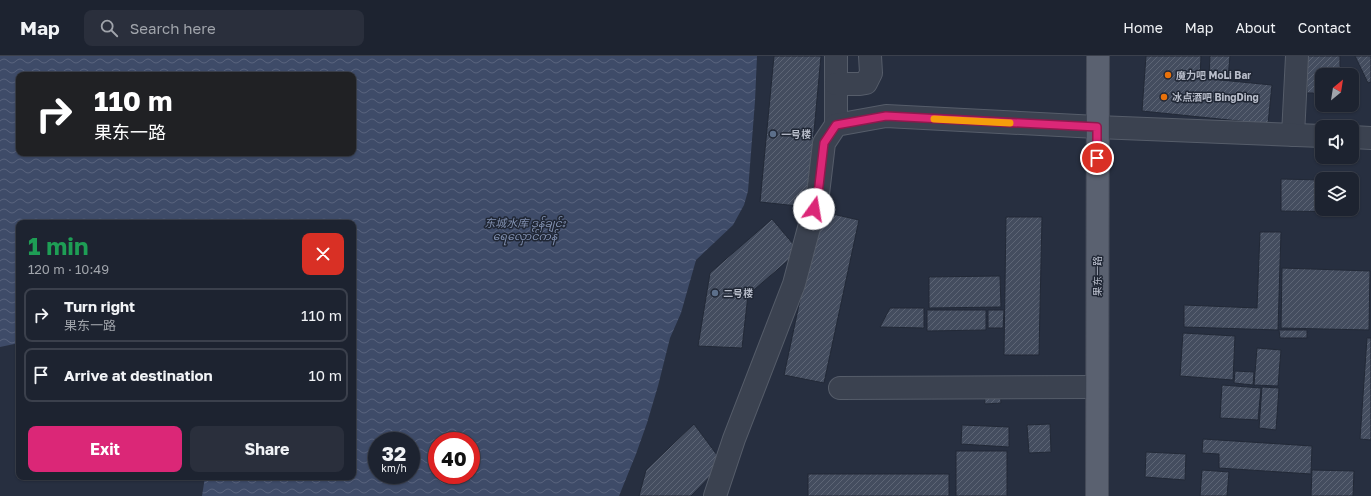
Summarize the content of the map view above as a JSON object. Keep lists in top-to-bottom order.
{
  "streets": {
    "main road": ["果东一路"]
  },
  "water": ["东城水库 ဒွန်ချင်း ရေလှောင်ကန်"],
  "places": [
    "魔力吧 MoLi Bar",
    "冰点酒吧 BingDing",
    "一号楼",
    "二号楼"
  ],
  "north": "top right",
  "page": {
    "header": "Map",
    "search": "Search here",
    "nav": [
      "Home",
      "Map",
      "About",
      "Contact"
    ],
    "turn": ["110 m", "果东一路"],
    "heading": ["1 min", "120 m · 10:49"],
    "list": [
      {
        "name": "Turn right",
        "note": "果东一路",
        "value": "110 m"
      },
      {
        "name": "Arrive at destination",
        "value": "10 m"
      }
    ],
    "buttons": ["Exit", "Share"],
    "speed": "32 km/h",
    "limit": "40"
  }
}
